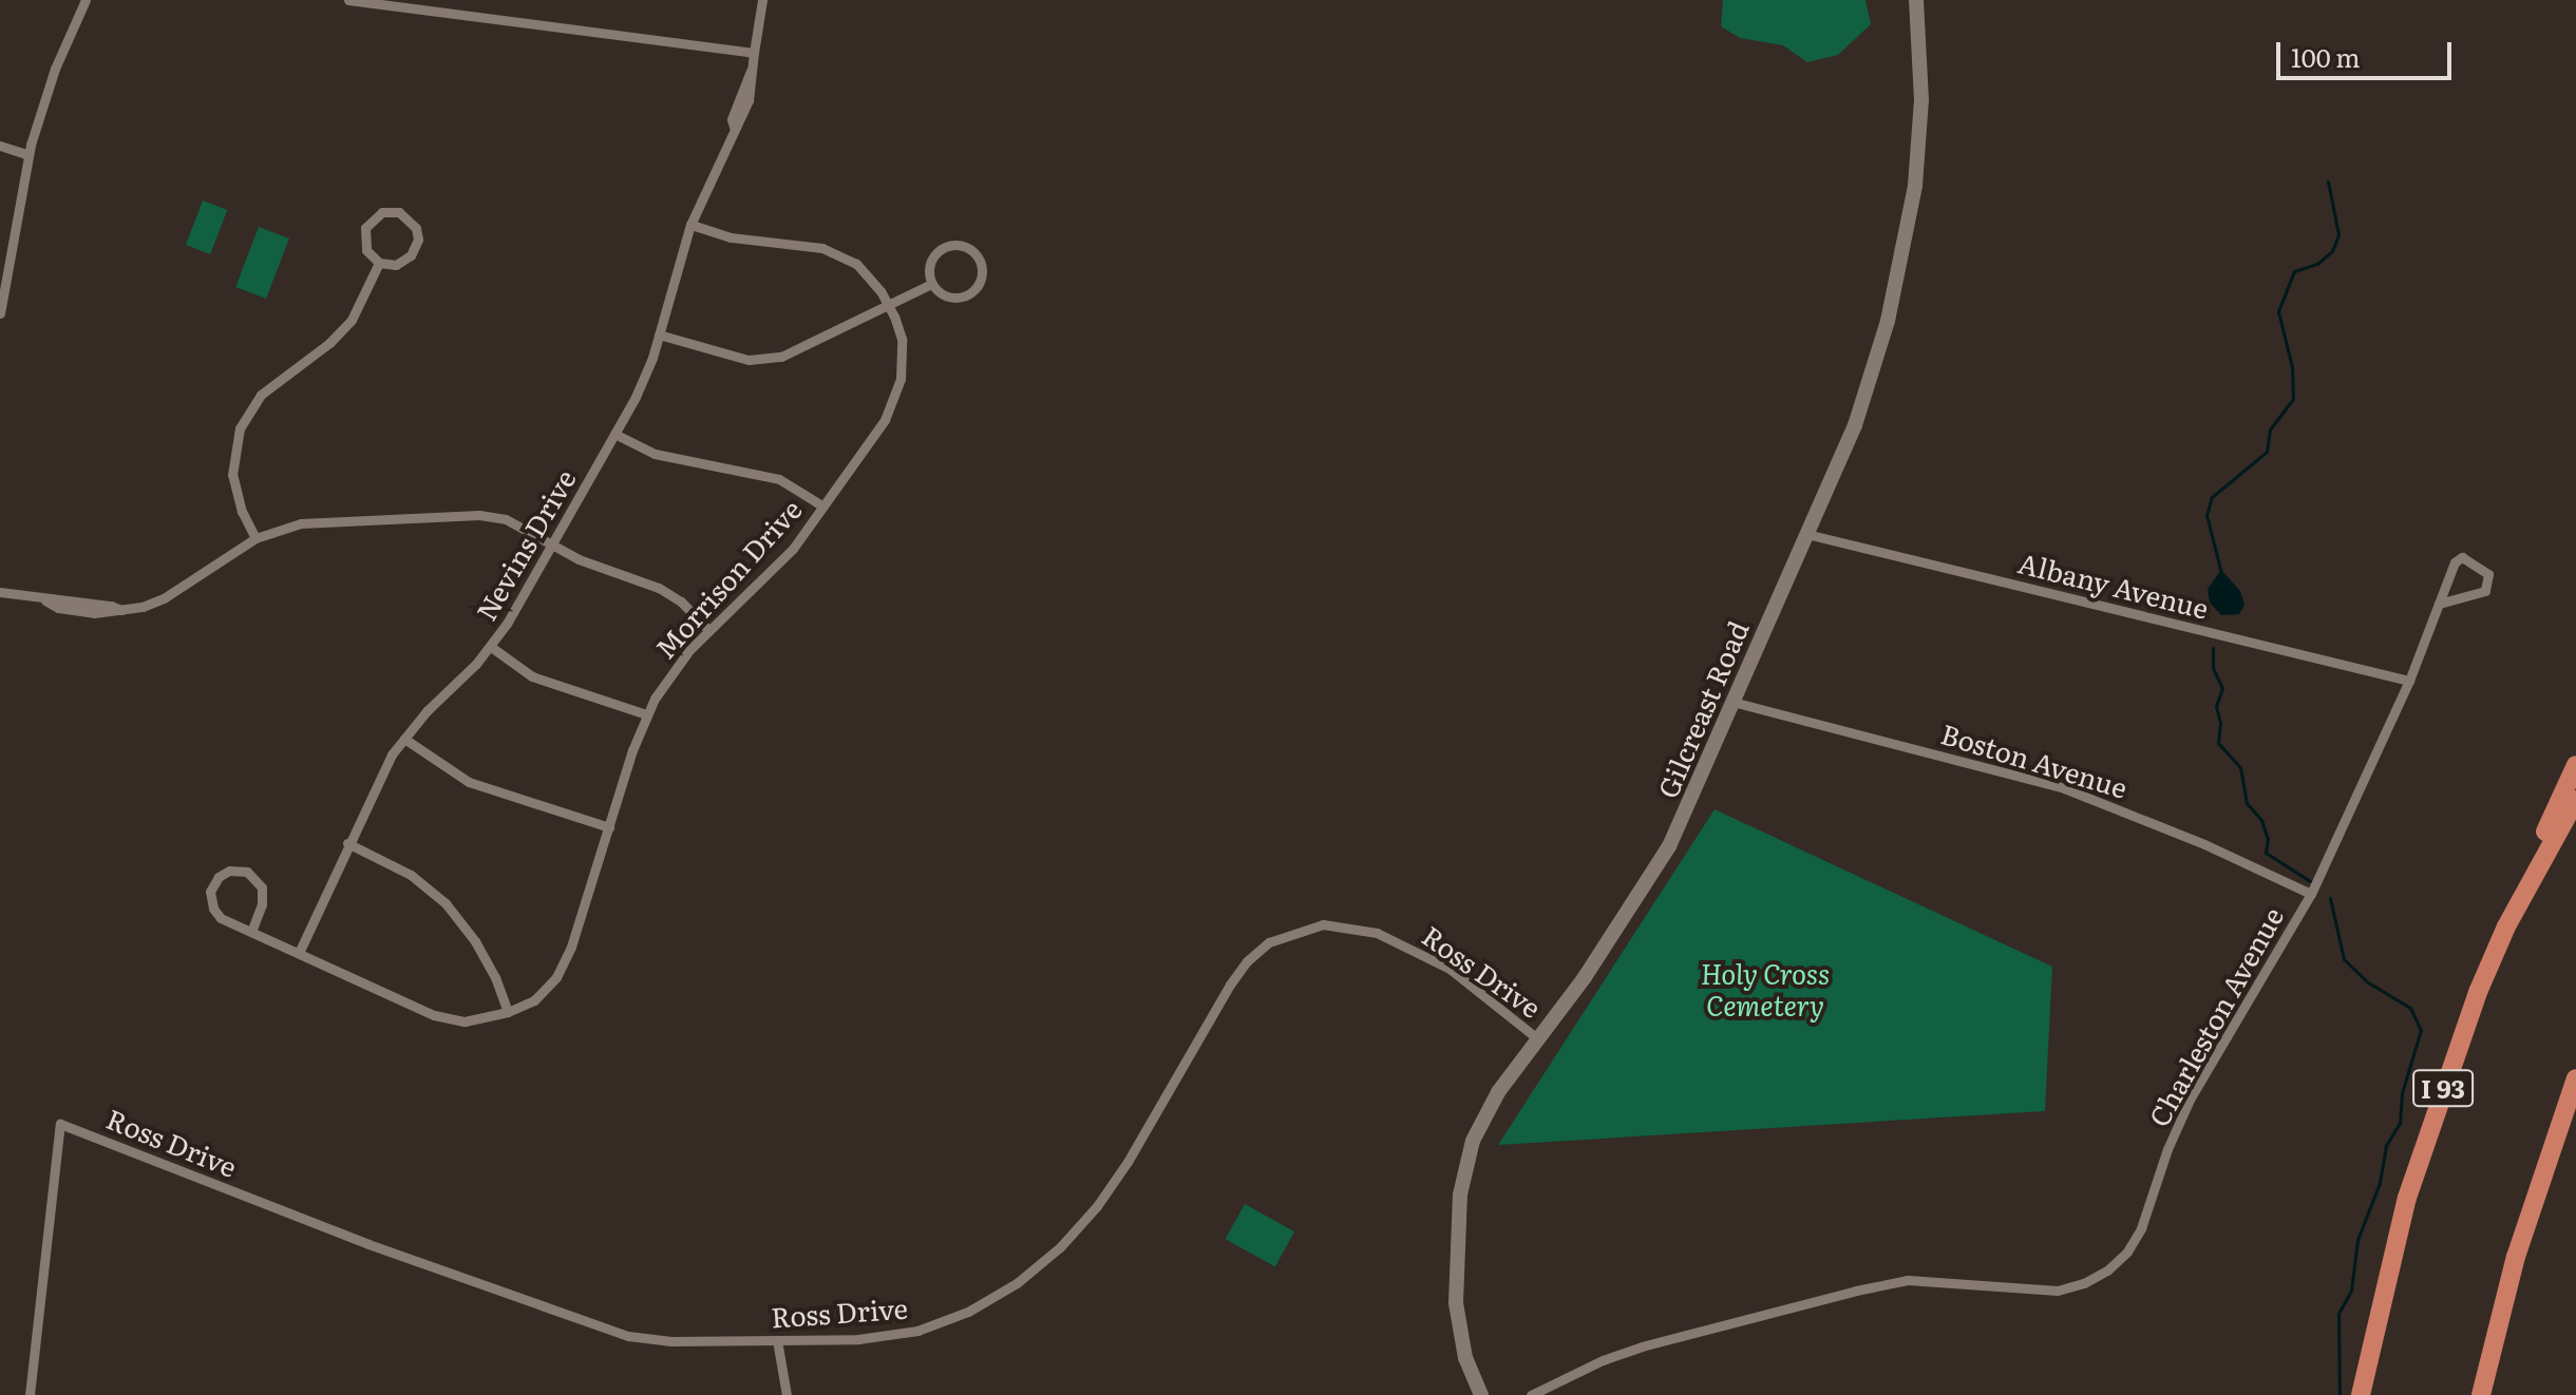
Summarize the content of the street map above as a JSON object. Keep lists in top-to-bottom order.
{
  "streets": {
    "highway": ["I 93"],
    "street": [
      "Nevins Drive",
      "Morrison Drive",
      "Albany Avenue",
      "Gilcreast Road",
      "Boston Avenue",
      "Ross Drive",
      "Charleston Avenue"
    ]
  },
  "crossings": [
    ["Nevins Drive", "Morrison Drive"],
    ["Albany Avenue", "Gilcreast Road"],
    ["Albany Avenue", "Charleston Avenue"],
    ["Gilcreast Road", "Boston Avenue"],
    ["Gilcreast Road", "Ross Drive"],
    ["Boston Avenue", "Charleston Avenue"]
  ],
  "parks": ["Holy Cross Cemetery"],
  "scale_bar": "100 m"
}
